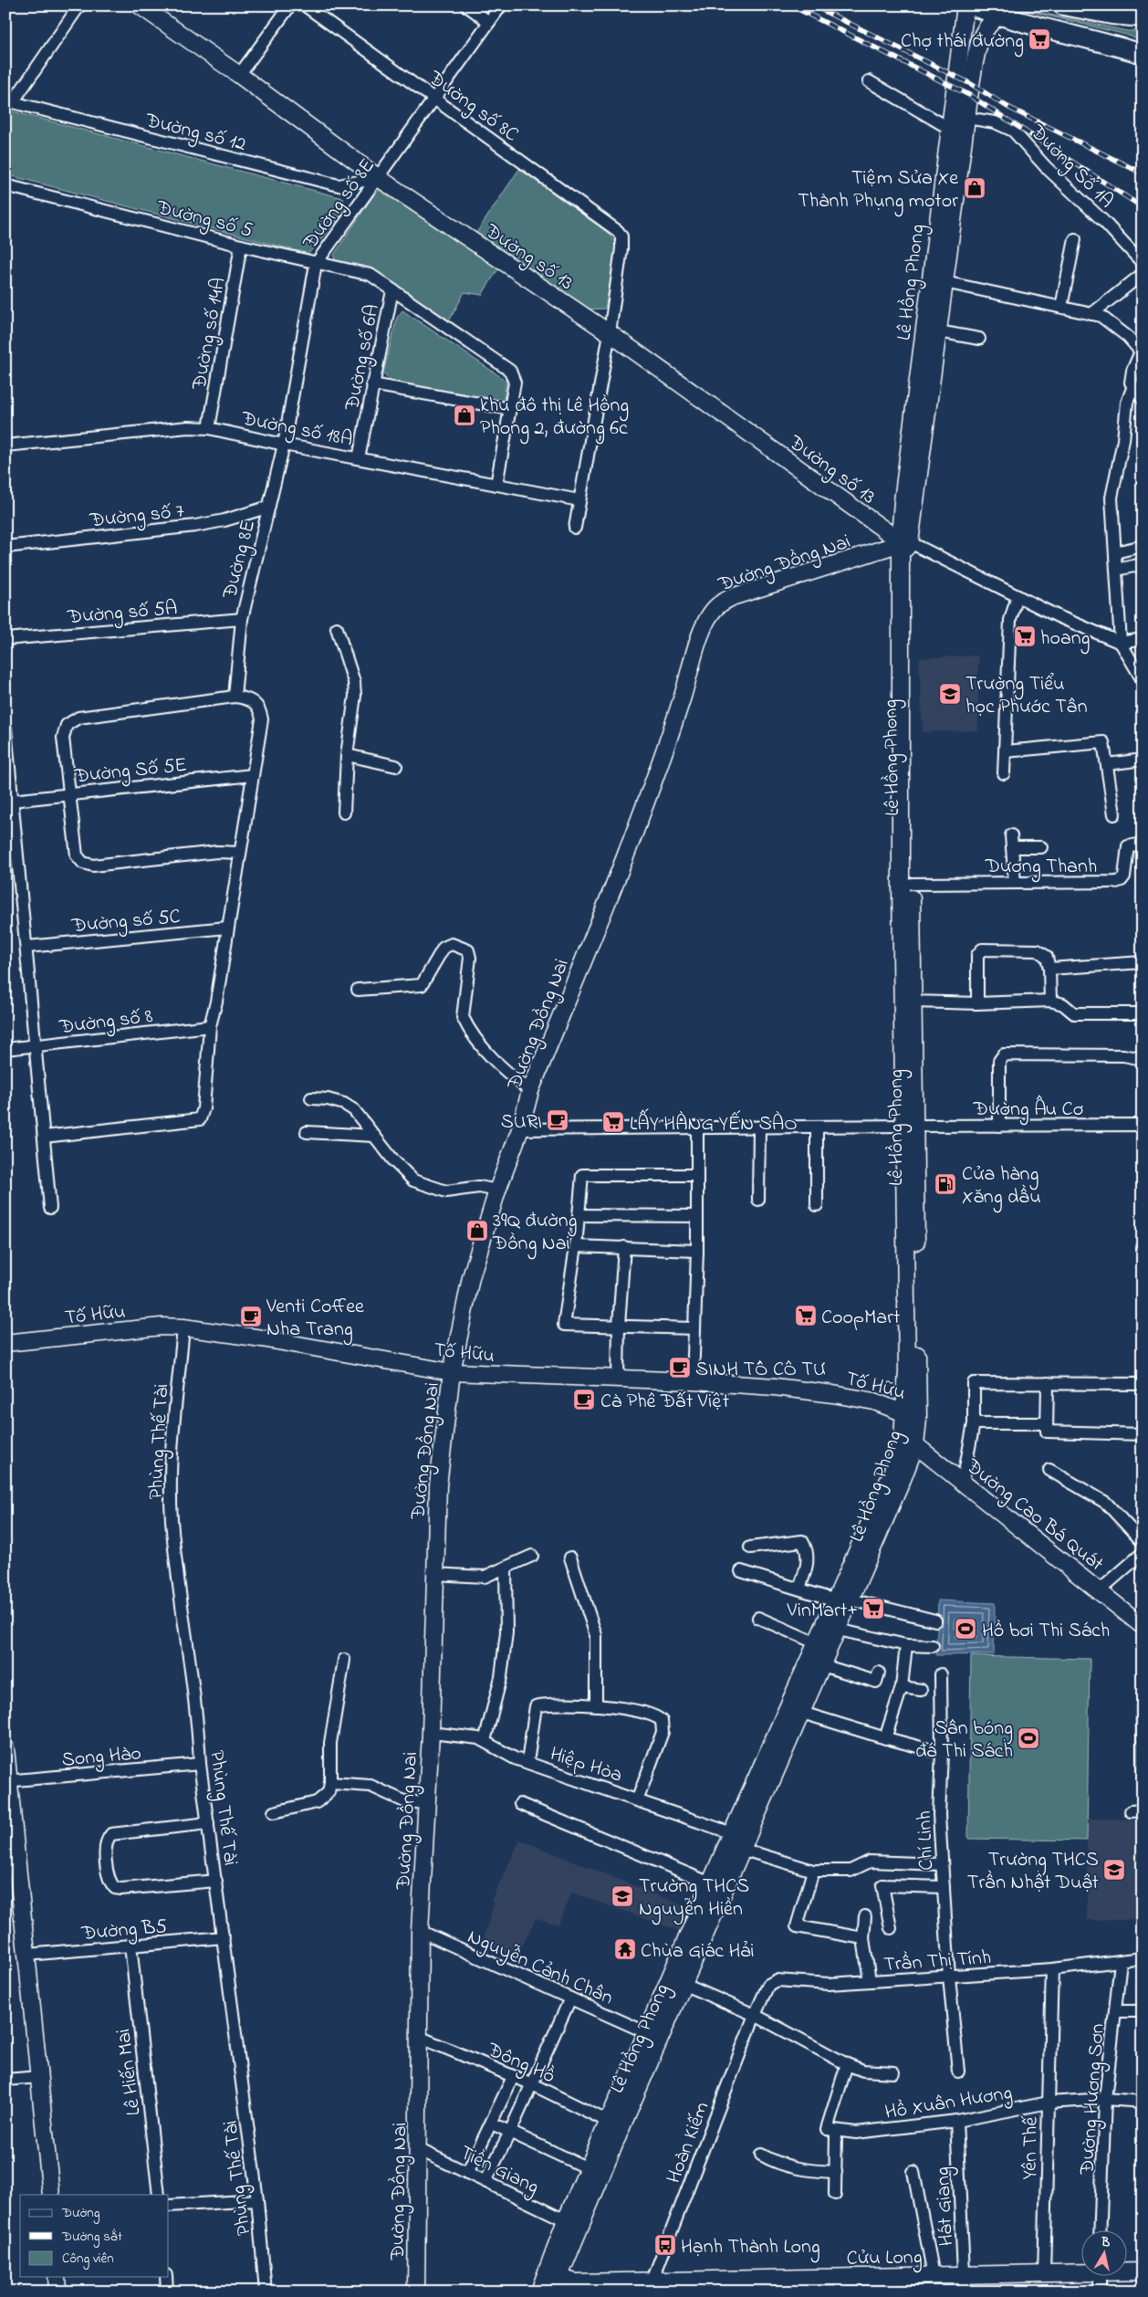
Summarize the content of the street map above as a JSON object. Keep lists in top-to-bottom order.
{
  "streets": {
    "main road": [
      "Đường số 13",
      "Lê Hồng Phong",
      "Đường Đồng Nai",
      "Tố Hữu",
      "Đường Cao Bá Quát",
      "Cửu Long"
    ],
    "street": [
      "Đường số 8C",
      "Đường số 12",
      "Đường Số 1A",
      "Đường số 8E",
      "Đường số 5",
      "Đường số 14A",
      "Đường số 6A",
      "Đường số 18A",
      "Đường số 7",
      "Đường 8E",
      "Đường số 5A",
      "Đường Số 5E",
      "Dương Thanh",
      "Đường số 5C",
      "Đường số 8",
      "Đường Âu Cơ",
      "Phùng Thế Tài",
      "Song Hào",
      "Hiệp Hòa",
      "Chí Linh",
      "Đường B5",
      "Trần Thị Tính",
      "Nguyễn Cảnh Chân",
      "Đông Hồ",
      "Lê Hiến Mai",
      "Đường Hương Sơn",
      "Hồ Xuân Hương",
      "Hoàn Kiếm",
      "Yên Thế",
      "Tiền Giang",
      "Hát Giang"
    ]
  },
  "crossings": [
    ["Đường số 8C", "Đường số 8E"],
    ["Đường số 8C", "Đường số 13"],
    ["Đường số 12", "Đường số 8E"],
    ["Đường số 12", "Đường số 13"],
    ["Đường Số 1A", "Lê Hồng Phong"],
    ["Đường số 8E", "Đường số 5"],
    ["Đường số 8E", "Đường số 13"],
    ["Đường số 8E", "Đường số 18A"],
    ["Đường số 8E", "Đường số 7"],
    ["Đường số 8E", "Đường 8E"],
    ["Đường số 5", "Đường số 14A"],
    ["Đường số 5", "Đường số 6A"],
    ["Đường số 13", "Lê Hồng Phong"],
    ["Đường số 13", "Đường Đồng Nai"],
    ["Lê Hồng Phong", "Đường Đồng Nai"],
    ["Lê Hồng Phong", "Dương Thanh"],
    ["Lê Hồng Phong", "Đường Âu Cơ"],
    ["Lê Hồng Phong", "Tố Hữu"],
    ["Lê Hồng Phong", "Đường Cao Bá Quát"],
    ["Lê Hồng Phong", "Hiệp Hòa"],
    ["Lê Hồng Phong", "Nguyễn Cảnh Chân"],
    ["Lê Hồng Phong", "Đông Hồ"],
    ["Lê Hồng Phong", "Hồ Xuân Hương"],
    ["Lê Hồng Phong", "Tiền Giang"],
    ["Lê Hồng Phong", "Cửu Long"],
    ["Đường số 14A", "Đường số 18A"],
    ["Đường số 6A", "Đường số 18A"],
    ["Đường số 7", "Đường 8E"],
    ["Đường 8E", "Đường số 5A"],
    ["Đường Đồng Nai", "Đường Âu Cơ"],
    ["Đường Đồng Nai", "Tố Hữu"],
    ["Đường Đồng Nai", "Hiệp Hòa"],
    ["Đường Đồng Nai", "Nguyễn Cảnh Chân"],
    ["Đường Đồng Nai", "Đông Hồ"],
    ["Đường Đồng Nai", "Tiền Giang"],
    ["Tố Hữu", "Phùng Thế Tài"],
    ["Phùng Thế Tài", "Song Hào"],
    ["Phùng Thế Tài", "Đường B5"],
    ["Chí Linh", "Trần Thị Tính"],
    ["Đường B5", "Lê Hiến Mai"],
    ["Trần Thị Tính", "Đường Hương Sơn"],
    ["Trần Thị Tính", "Hồ Xuân Hương"],
    ["Trần Thị Tính", "Hoàn Kiếm"],
    ["Trần Thị Tính", "Yên Thế"],
    ["Đường Hương Sơn", "Hồ Xuân Hương"],
    ["Hồ Xuân Hương", "Hoàn Kiếm"],
    ["Hồ Xuân Hương", "Yên Thế"],
    ["Hồ Xuân Hương", "Hát Giang"],
    ["Hoàn Kiếm", "Cửu Long"],
    ["Yên Thế", "Cửu Long"],
    ["Hát Giang", "Cửu Long"]
  ],
  "places": {
    "supermarket": [
      "Chợ thái đường",
      "hoang",
      "LẤY HÀNG YẾN SÀO",
      "CoopMart",
      "VinMart+"
    ],
    "shop": ["Tiệm Sửa Xe Thành Phụng motor", "khu đô thị Lê Hồng Phong 2, đường 6c", "39Q đường Đồng Nai"],
    "school or university": ["Trường Tiểu học Phước Tân", "Trường THCS Trần Nhật Duật", "Trường THCS Nguyễn Hiền"],
    "cafe": [
      "SURI",
      "Venti Coffee Nha Trang",
      "SINH TỐ CÔ TƯ",
      "Cà Phê Đất Việt"
    ],
    "fuel station": ["Cửa hàng Xăng dầu"],
    "sports": ["Hồ bơi Thi Sách", "Sân bóng đá Thi Sách"],
    "temple": ["Chùa Giác Hải"],
    "bus stop": ["Hạnh Thành Long"]
  },
  "legend": ["Đường", "Đường sắt", "Công viên"],
  "north": "top"
}
